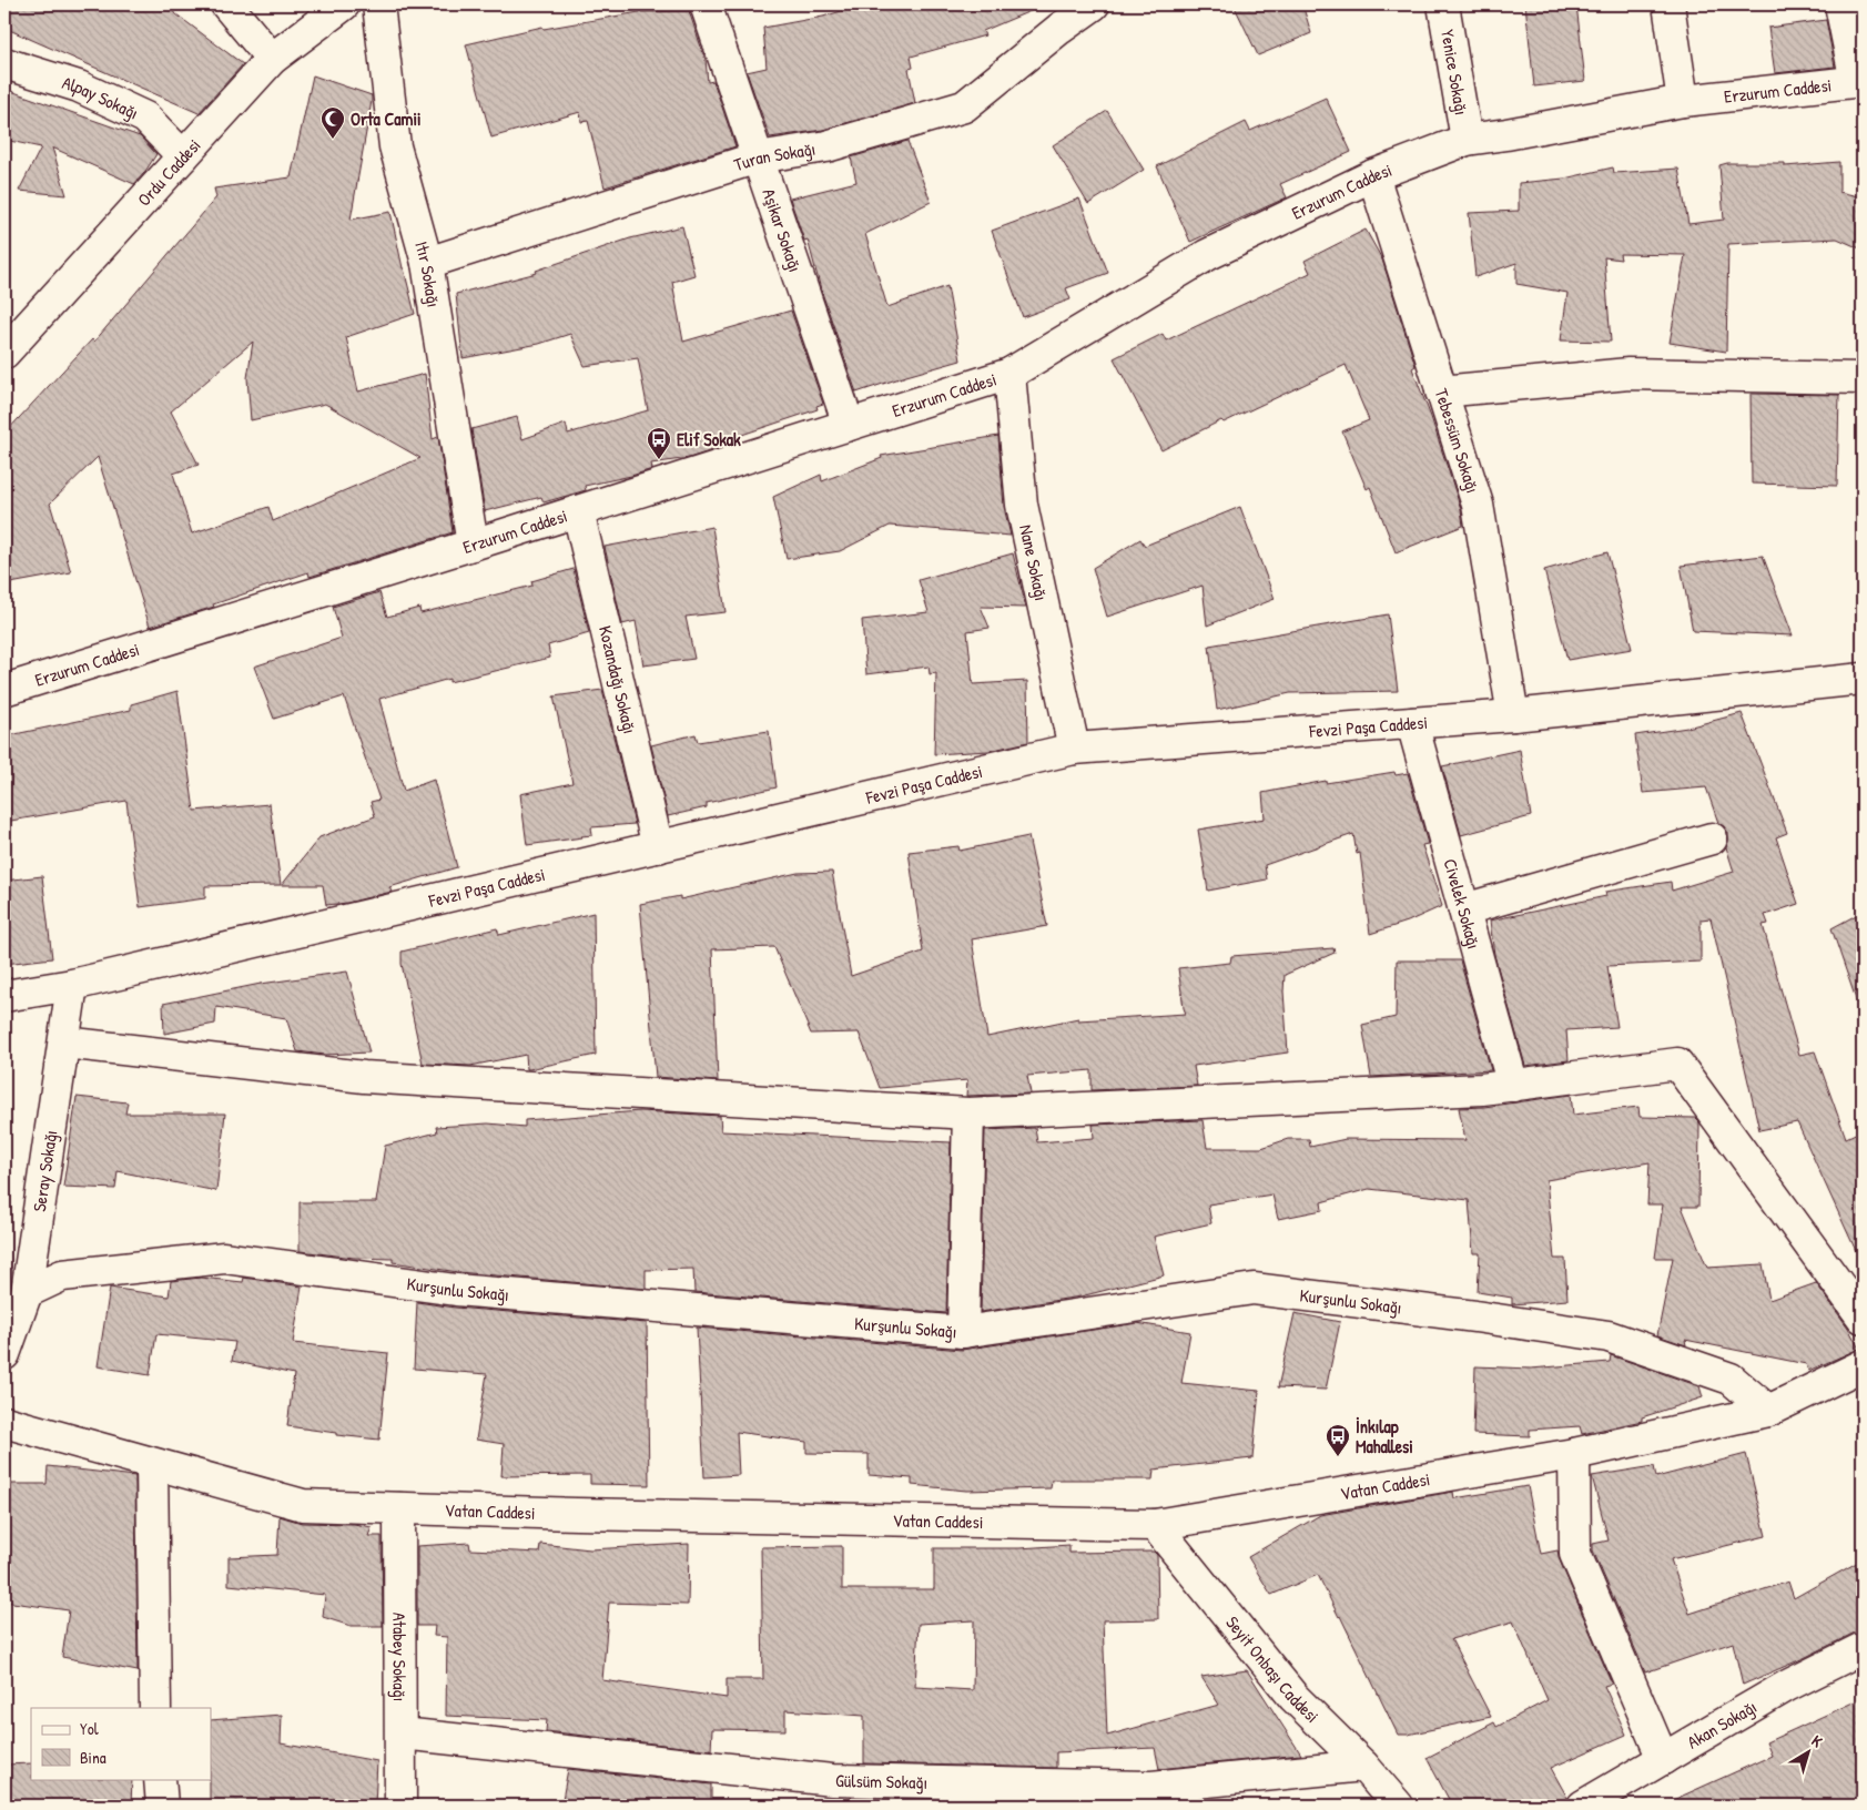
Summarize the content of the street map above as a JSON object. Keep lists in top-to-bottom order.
{
  "streets": {
    "street": [
      "Yenice Sokağı",
      "Erzurum Caddesi",
      "Alpay Sokağı",
      "Turan Sokağı",
      "Ordu Caddesi",
      "Aşikar Sokağı",
      "Itır Sokağı",
      "Tebessüm Sokağı",
      "Nane Sokağı",
      "Kozandağı Sokağı",
      "Fevzi Paşa Caddesi",
      "Civelek Sokağı",
      "Seray Sokağı",
      "Kurşunlu Sokağı",
      "Vatan Caddesi",
      "Atabey Sokağı",
      "Seyit Onbaşı Caddesi",
      "Akan Sokağı",
      "Gülsüm Sokağı"
    ]
  },
  "crossings": [
    ["Yenice Sokağı", "Erzurum Caddesi"],
    ["Erzurum Caddesi", "Aşikar Sokağı"],
    ["Erzurum Caddesi", "Itır Sokağı"],
    ["Erzurum Caddesi", "Tebessüm Sokağı"],
    ["Erzurum Caddesi", "Nane Sokağı"],
    ["Erzurum Caddesi", "Kozandağı Sokağı"],
    ["Alpay Sokağı", "Ordu Caddesi"],
    ["Turan Sokağı", "Aşikar Sokağı"],
    ["Turan Sokağı", "Itır Sokağı"],
    ["Tebessüm Sokağı", "Fevzi Paşa Caddesi"],
    ["Nane Sokağı", "Fevzi Paşa Caddesi"],
    ["Kozandağı Sokağı", "Fevzi Paşa Caddesi"],
    ["Fevzi Paşa Caddesi", "Civelek Sokağı"],
    ["Fevzi Paşa Caddesi", "Seray Sokağı"],
    ["Seray Sokağı", "Kurşunlu Sokağı"],
    ["Kurşunlu Sokağı", "Vatan Caddesi"],
    ["Vatan Caddesi", "Atabey Sokağı"],
    ["Vatan Caddesi", "Seyit Onbaşı Caddesi"],
    ["Atabey Sokağı", "Gülsüm Sokağı"],
    ["Seyit Onbaşı Caddesi", "Gülsüm Sokağı"]
  ],
  "places": {
    "mosque": ["Orta Camii"],
    "bus stop": ["Elif Sokak", "İnkılap Mahallesi"]
  },
  "legend": ["Yol", "Bina"],
  "north": "top right"
}
